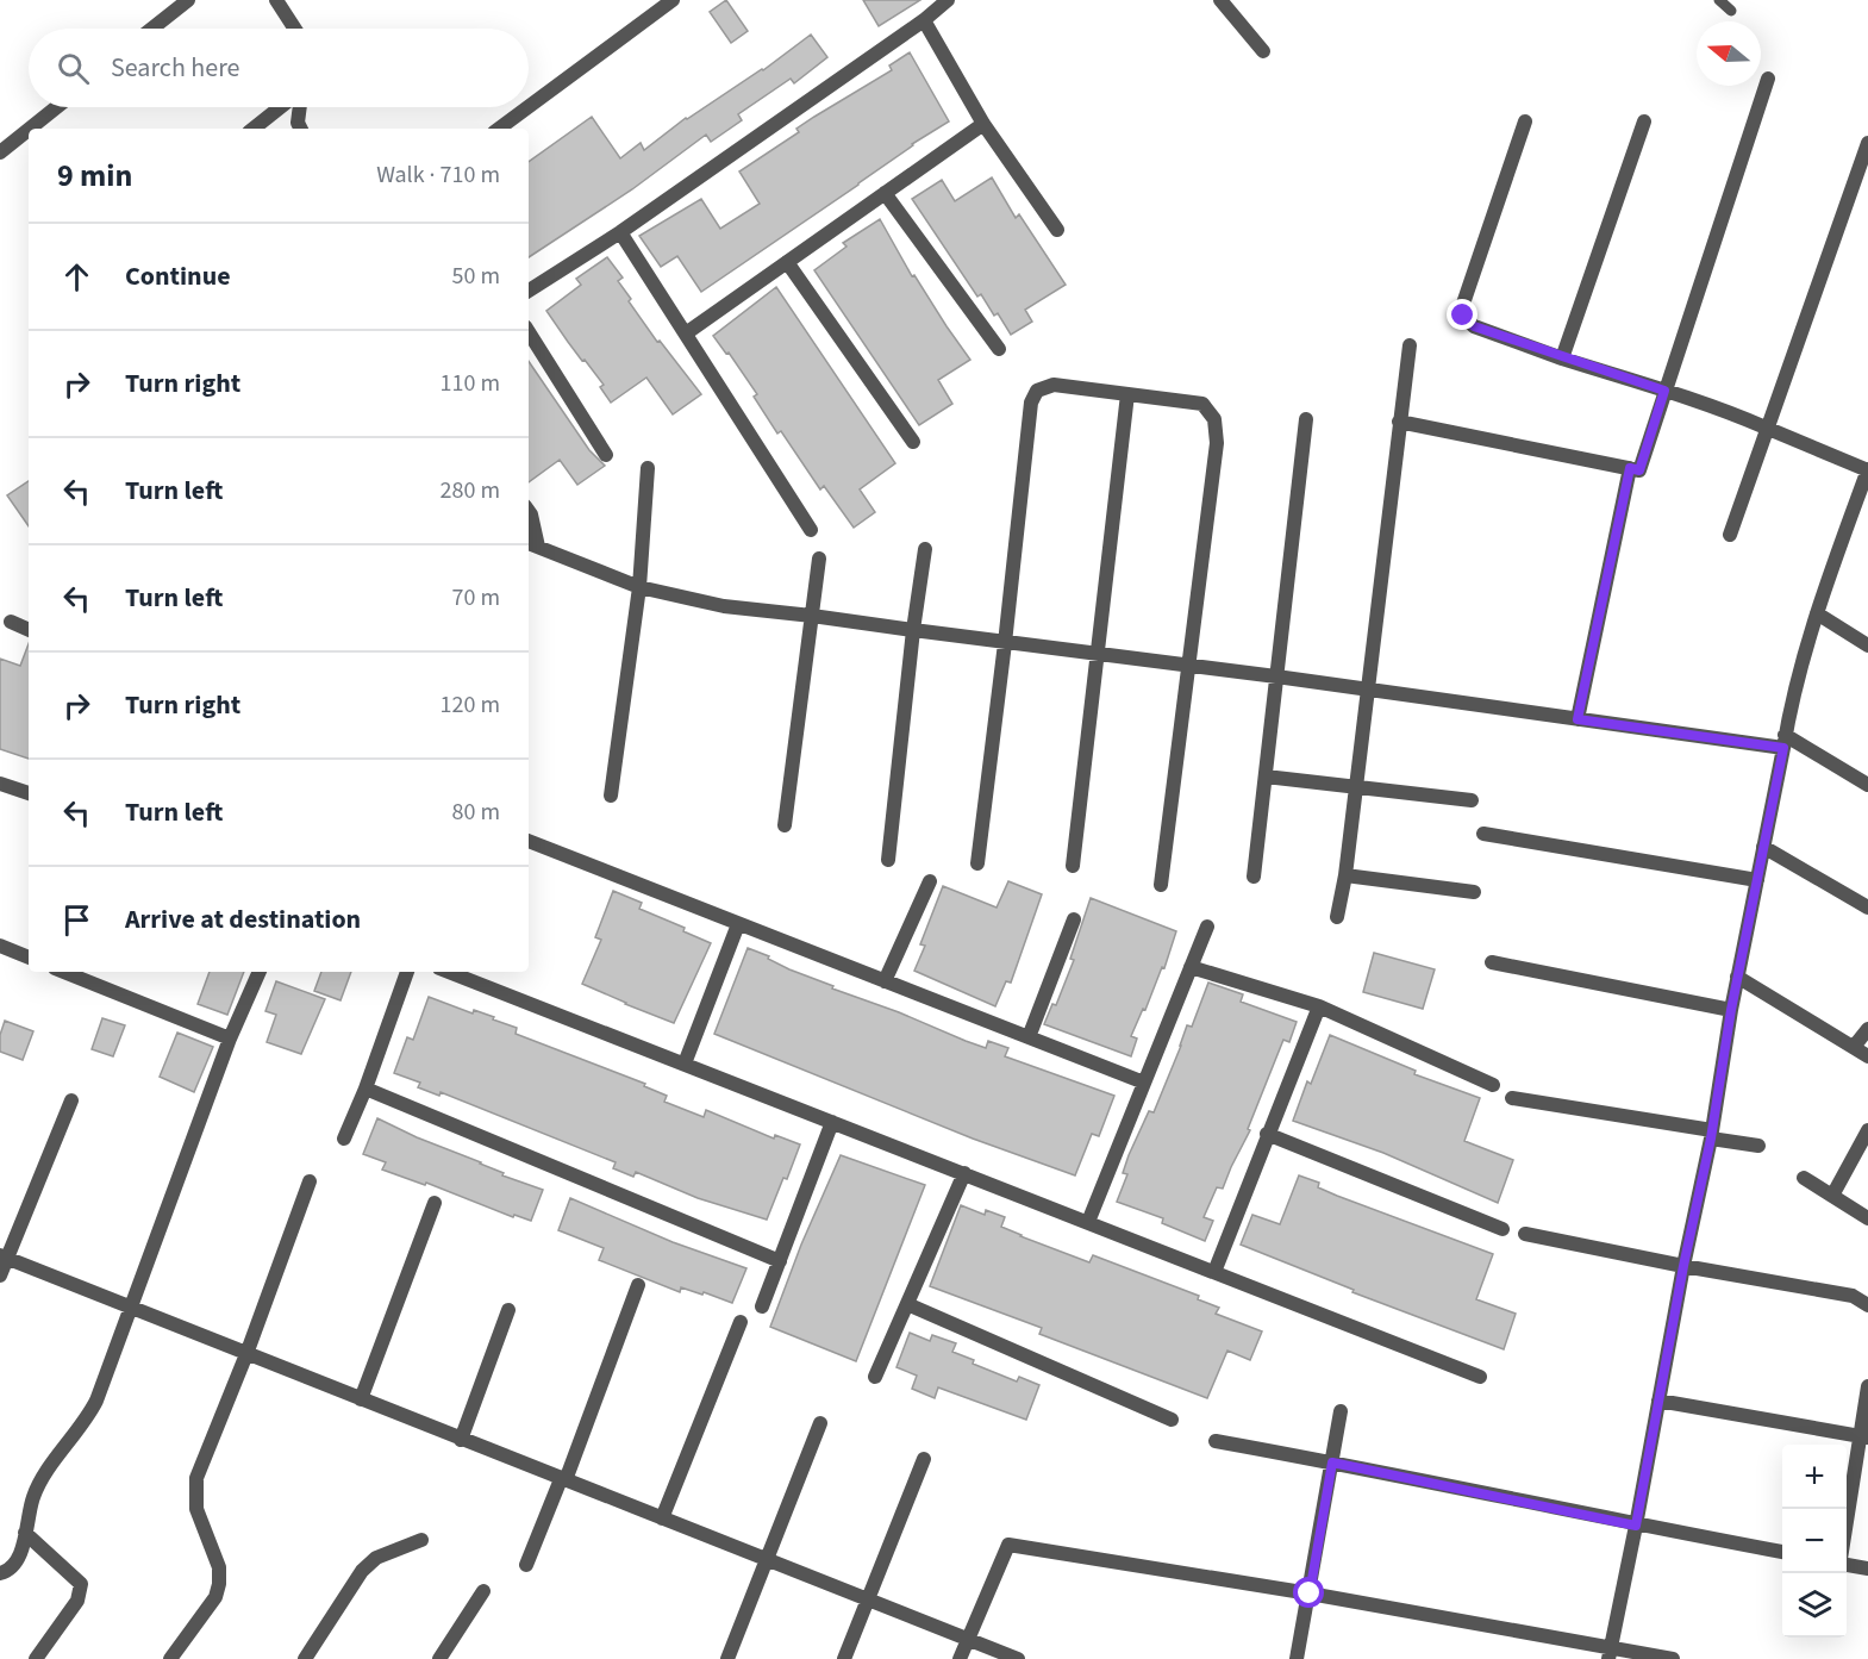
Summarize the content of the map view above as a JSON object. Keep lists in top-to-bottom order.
{
  "north": "left",
  "page": {
    "search": "Search here",
    "heading": ["9 min", "Walk · 710 m"],
    "list": [
      ["Continue", "50 m"],
      ["Turn right", "110 m"],
      ["Turn left", "280 m"],
      ["Turn left", "70 m"],
      ["Turn right", "120 m"],
      ["Turn left", "80 m"],
      "Arrive at destination"
    ],
    "map_buttons": ["+", "−"]
  }
}
